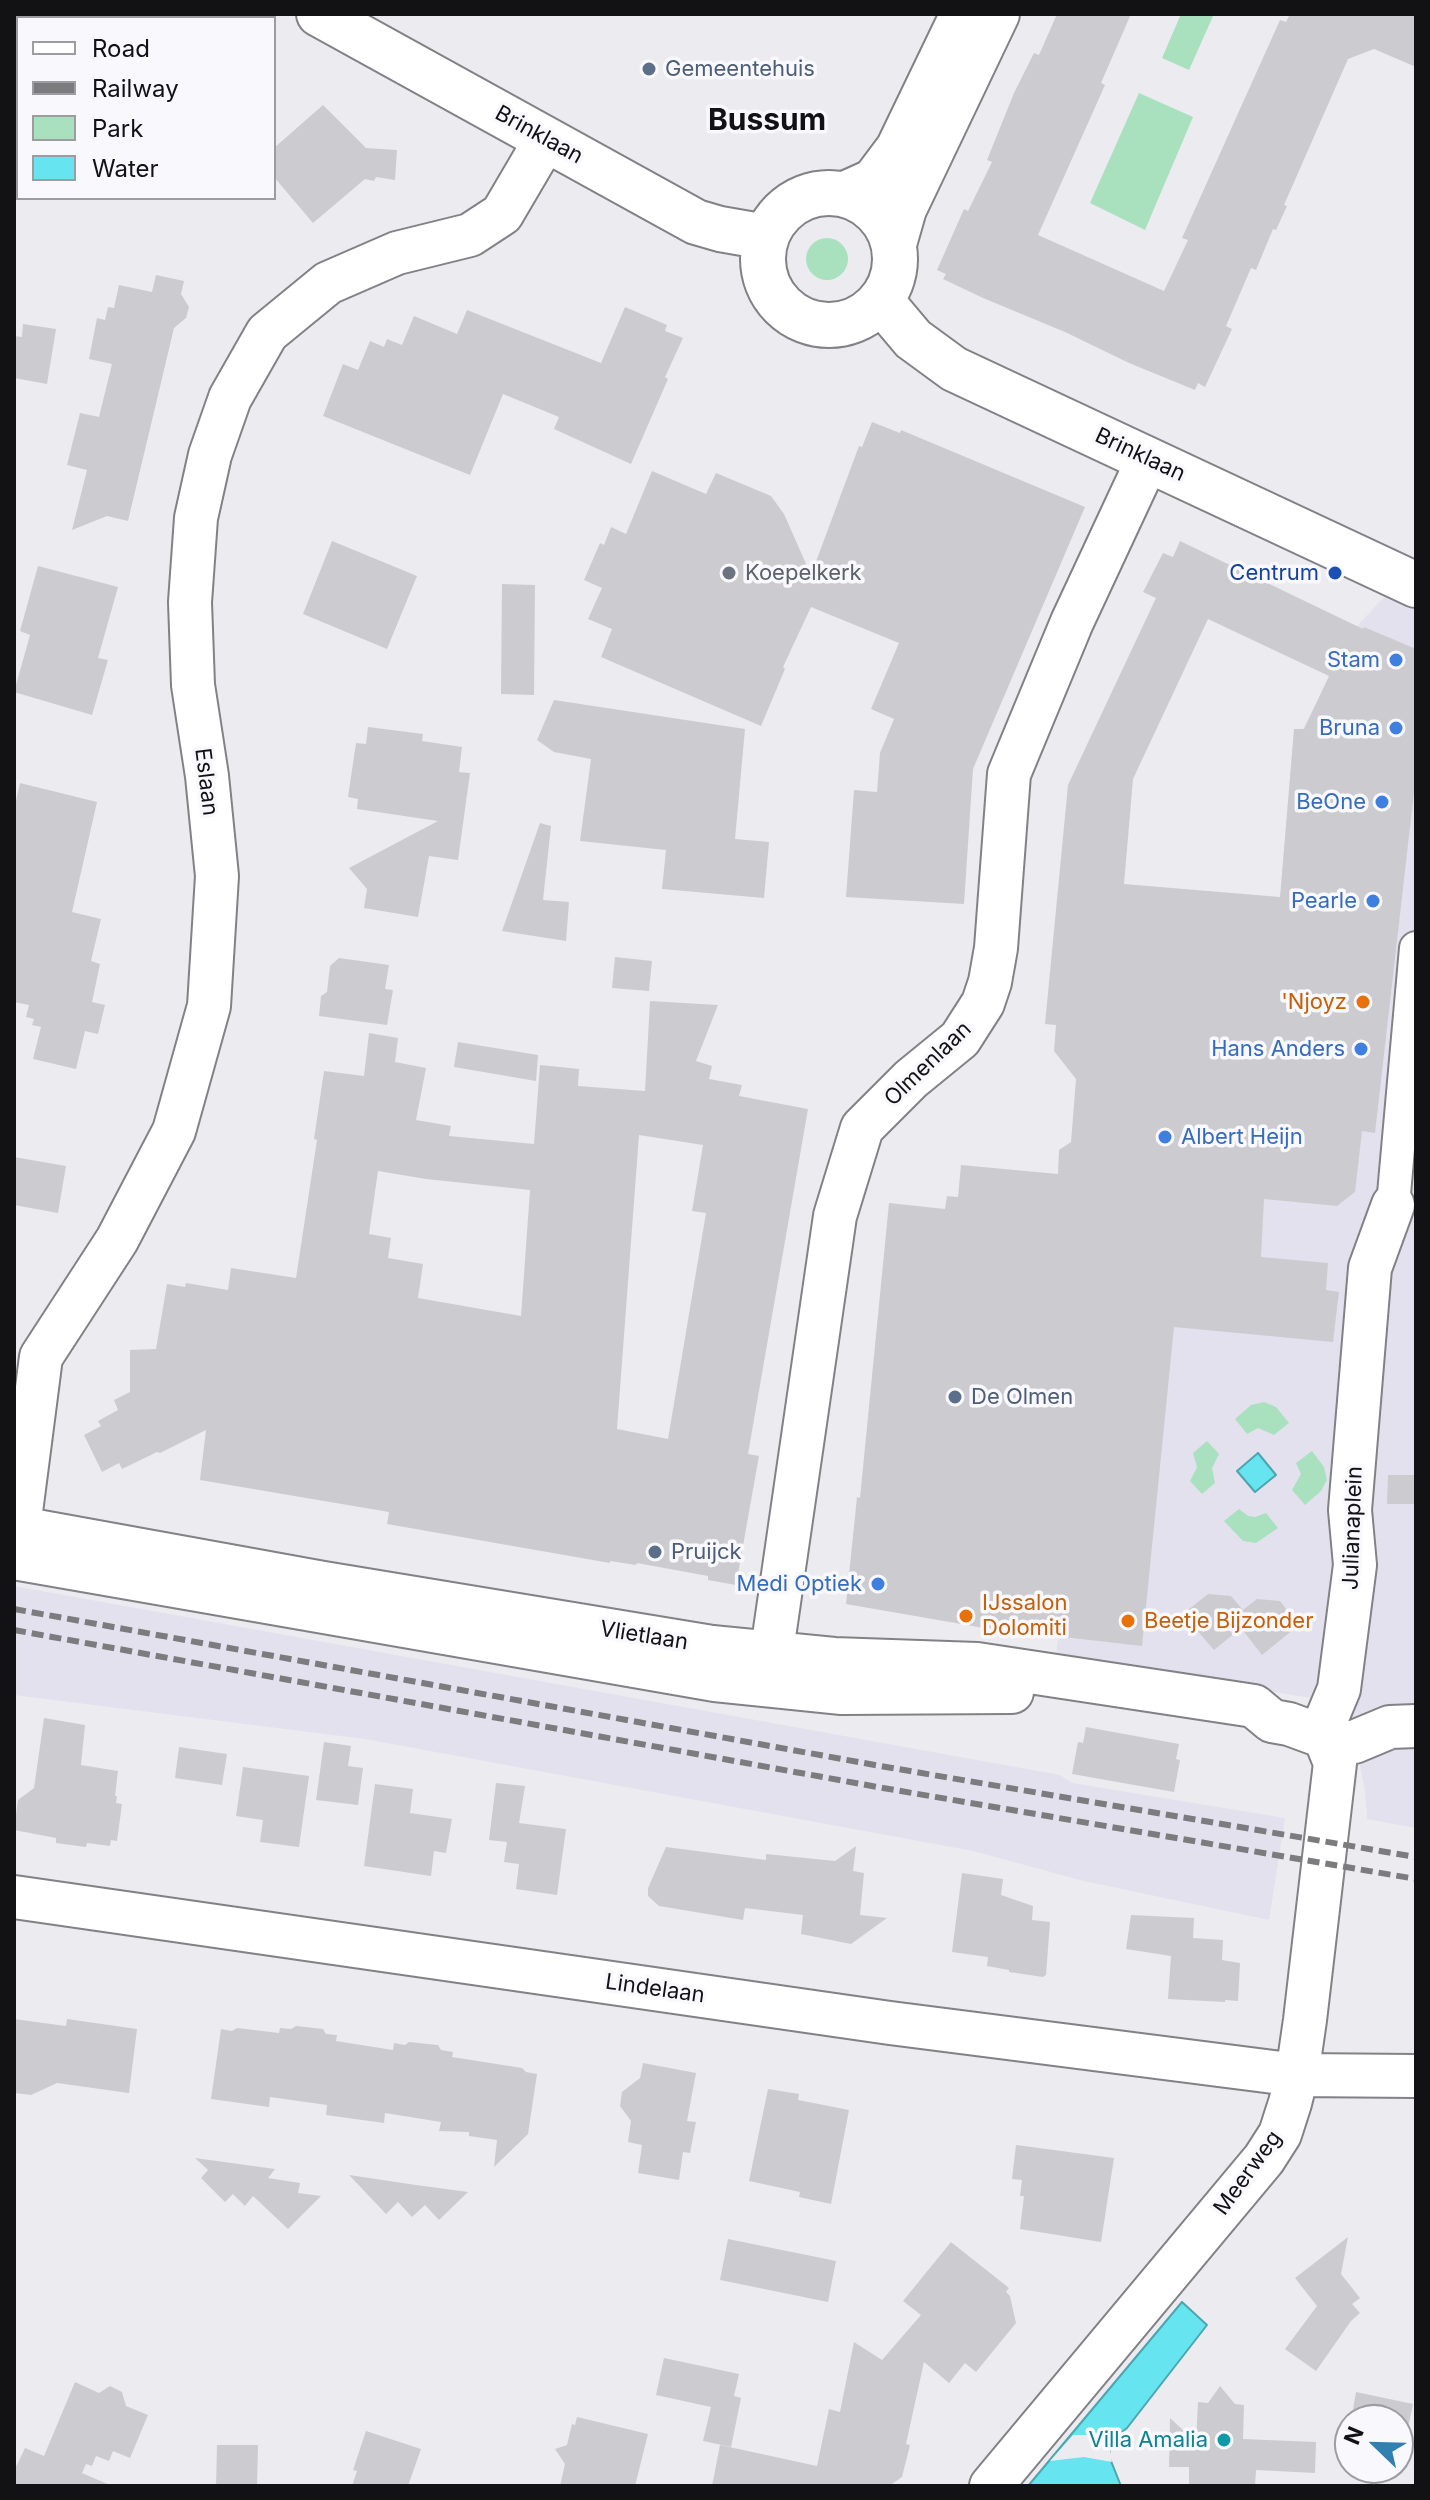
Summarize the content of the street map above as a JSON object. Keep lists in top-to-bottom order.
{
  "streets": {
    "street": [
      "Brinklaan",
      "Eslaan",
      "Olmenlaan",
      "Julianaplein",
      "Vlietlaan",
      "Lindelaan",
      "Meerweg"
    ]
  },
  "crossings": [
    ["Brinklaan", "Eslaan"],
    ["Brinklaan", "Olmenlaan"],
    ["Eslaan", "Vlietlaan"],
    ["Olmenlaan", "Vlietlaan"],
    ["Julianaplein", "Vlietlaan"],
    ["Julianaplein", "Meerweg"],
    ["Vlietlaan", "Meerweg"],
    ["Lindelaan", "Meerweg"]
  ],
  "districts": ["Bussum"],
  "places": [
    "Gemeentehuis",
    "Koepelkerk",
    "Centrum",
    "Stam",
    "Bruna",
    "BeOne",
    "Pearle",
    "'Njoyz",
    "Hans Anders",
    "Albert Heijn",
    "De Olmen",
    "Pruijck",
    "Medi Optiek",
    "IJssalon Dolomiti",
    "Beetje Bijzonder",
    "Villa Amalia"
  ],
  "legend": [
    "Road",
    "Railway",
    "Park",
    "Water"
  ],
  "north": "top left"
}
